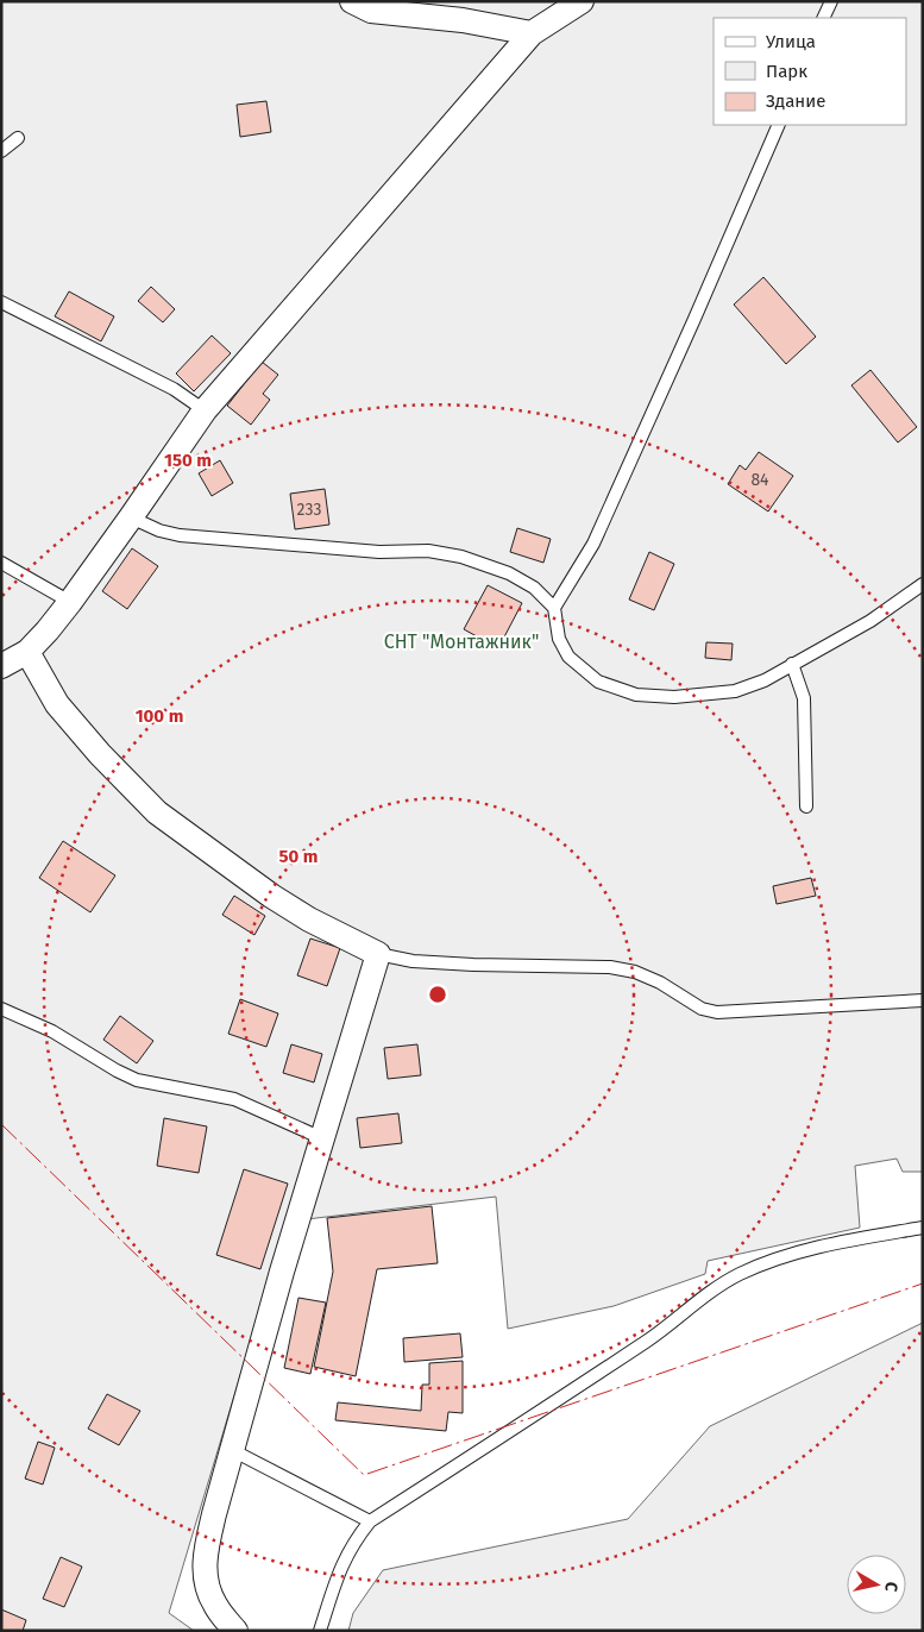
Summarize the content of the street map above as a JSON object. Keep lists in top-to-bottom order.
{
  "parks": ["СНТ \"Монтажник\""],
  "house_numbers": ["84", "233"],
  "legend": ["Улица", "Парк", "Здание"],
  "north": "right",
  "rings": ["150 m", "100 m", "50 m"]
}
